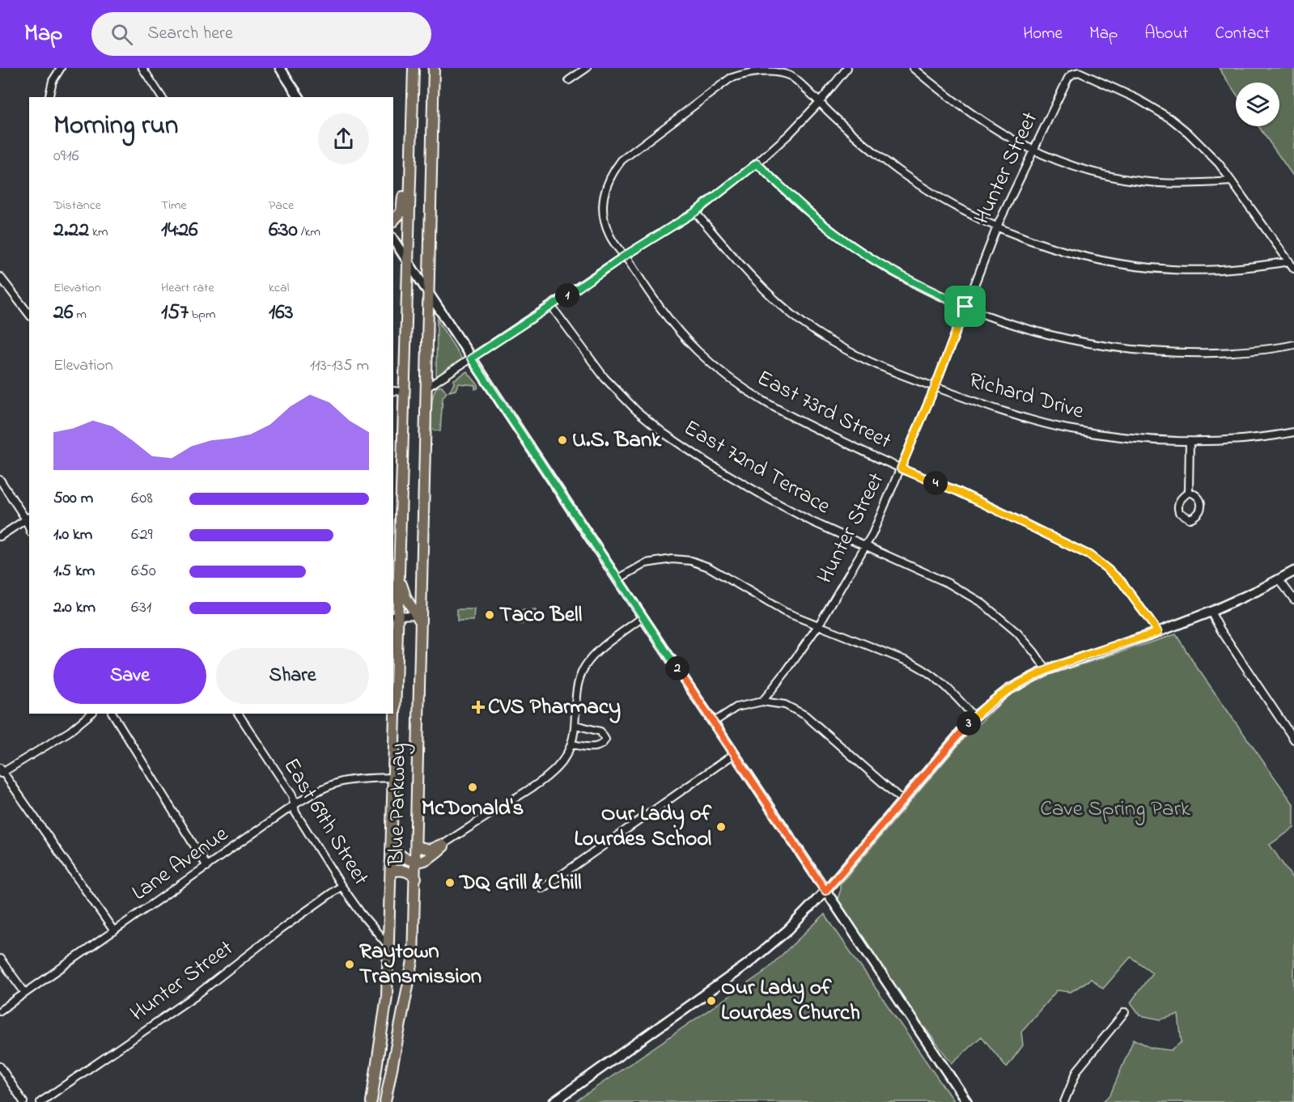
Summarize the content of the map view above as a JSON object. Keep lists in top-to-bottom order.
{
  "streets": {
    "highway": ["Blue Parkway"],
    "street": [
      "Hunter Street",
      "Richard Drive",
      "East 73rd Street",
      "East 72nd Terrace",
      "East 69th Street",
      "Lane Avenue"
    ]
  },
  "crossings": [
    ["Hunter Street", "Richard Drive"],
    ["Hunter Street", "East 73rd Street"],
    ["Hunter Street", "East 72nd Terrace"],
    ["Hunter Street", "East 69th Street"],
    ["Blue Parkway", "East 69th Street"],
    ["Blue Parkway", "Lane Avenue"],
    ["East 69th Street", "Lane Avenue"]
  ],
  "parks": ["Cave Spring Park"],
  "places": {
    "other": [
      "U.S. Bank",
      "Taco Bell",
      "McDonald's",
      "Our Lady of Lourdes School",
      "DQ Grill & Chill",
      "Raytown Transmission",
      "Our Lady of Lourdes Church"
    ],
    "health": ["CVS Pharmacy"]
  },
  "page": {
    "header": "Map",
    "search": "Search here",
    "nav": [
      "Home",
      "Map",
      "About",
      "Contact"
    ],
    "heading": ["Morning run", "09:16"],
    "stats": [
      ["Distance", "2.22 km"],
      ["Time", "14:26"],
      ["Pace", "6:30 /km"],
      ["Elevation", "26 m"],
      ["Heart rate", "157 bpm"],
      ["kcal", "163"]
    ],
    "pins": [
      "1",
      "4",
      "2",
      "3"
    ],
    "chart": ["Elevation", "113–135 m"],
    "list": [
      {
        "name": "500 m",
        "note": "6:08"
      },
      {
        "name": "1.0 km",
        "note": "6:29"
      },
      {
        "name": "1.5 km",
        "note": "6:50"
      },
      {
        "name": "2.0 km",
        "note": "6:31"
      }
    ],
    "buttons": ["Save", "Share"]
  }
}
